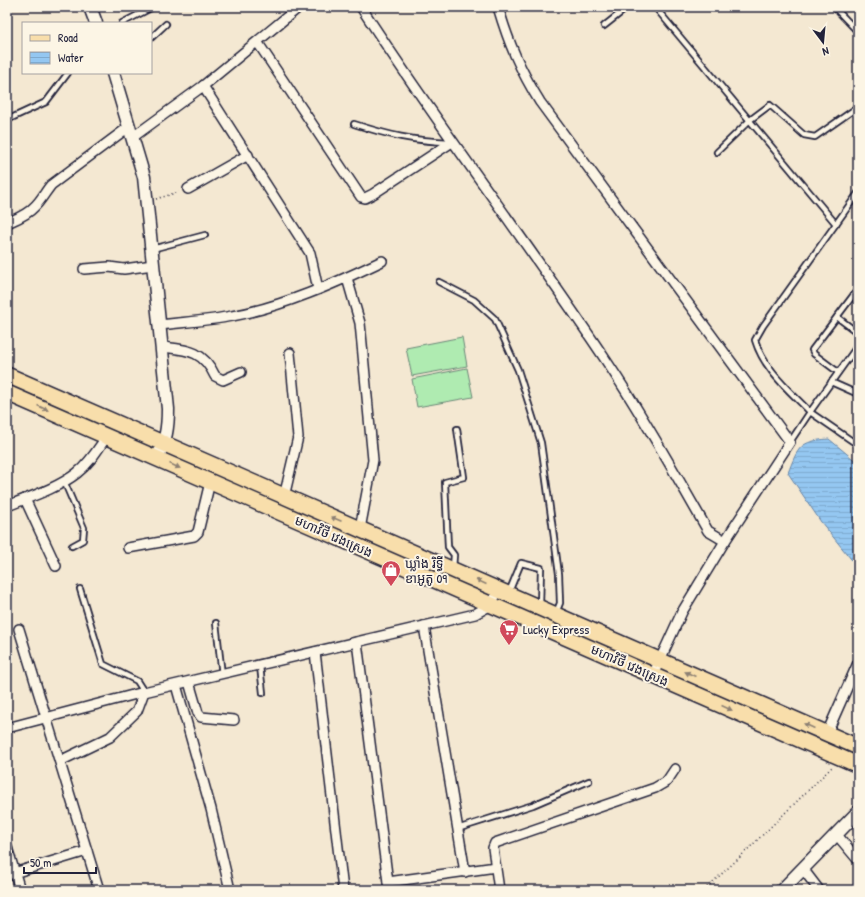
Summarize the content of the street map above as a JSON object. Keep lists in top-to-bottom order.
{
  "streets": {
    "main road": ["មហាវិថី វេងស្រេង"]
  },
  "places": {
    "shop": ["ឃ្លាំង រិទ្ធី ខាអូតូ 09"],
    "supermarket": ["Lucky Express"]
  },
  "legend": ["Road", "Water"],
  "scale_bar": "50 m",
  "north": "bottom"
}
